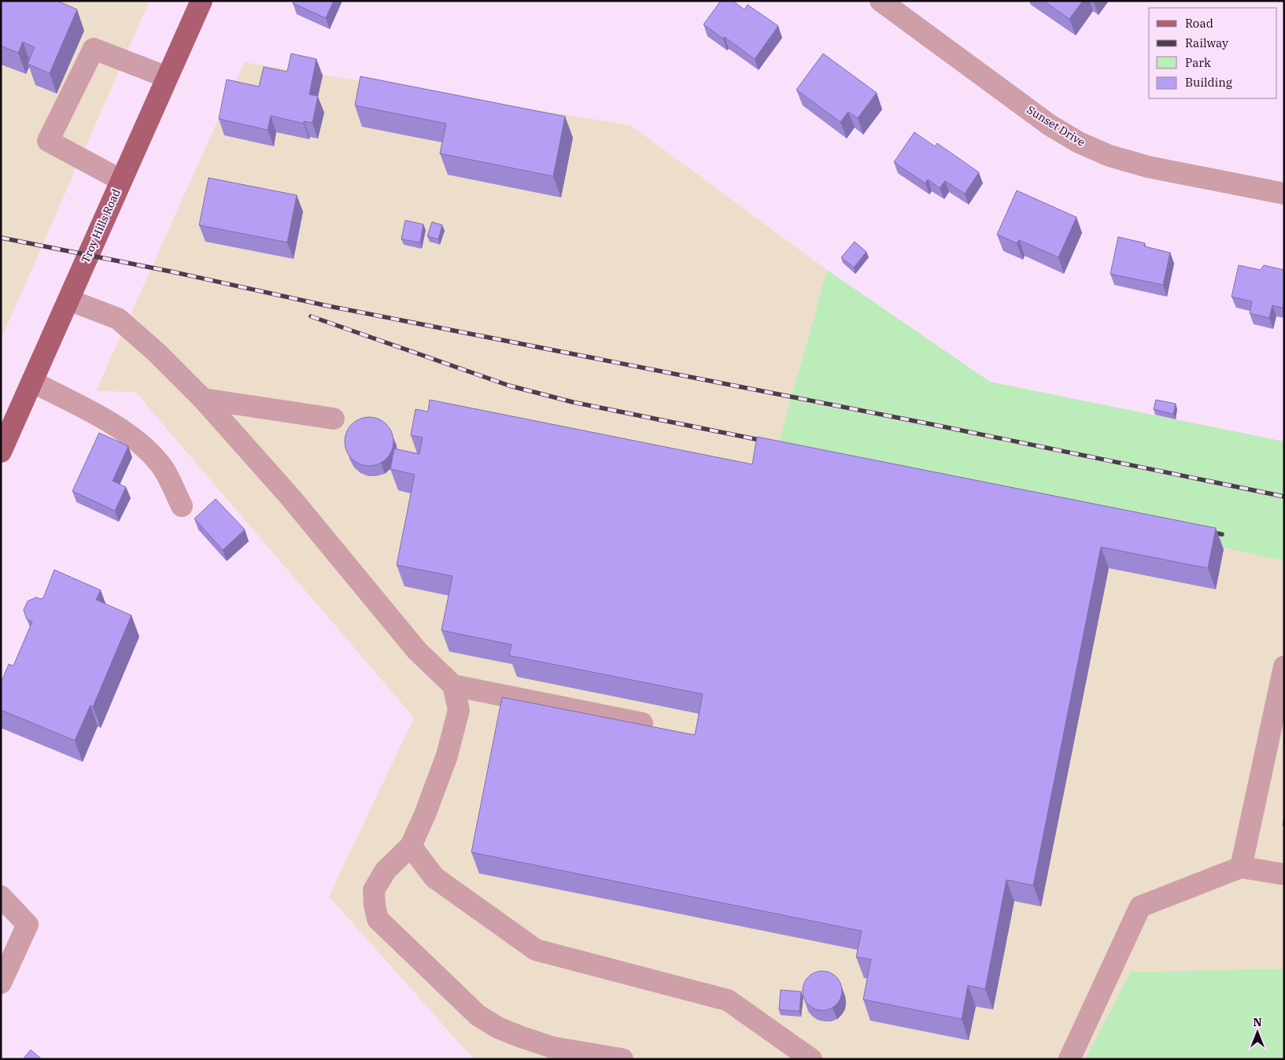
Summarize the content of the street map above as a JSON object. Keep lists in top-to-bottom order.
{
  "streets": {
    "main road": ["Troy Hills Road"],
    "street": ["Sunset Drive"]
  },
  "legend": [
    "Road",
    "Railway",
    "Park",
    "Building"
  ],
  "north": "top"
}
